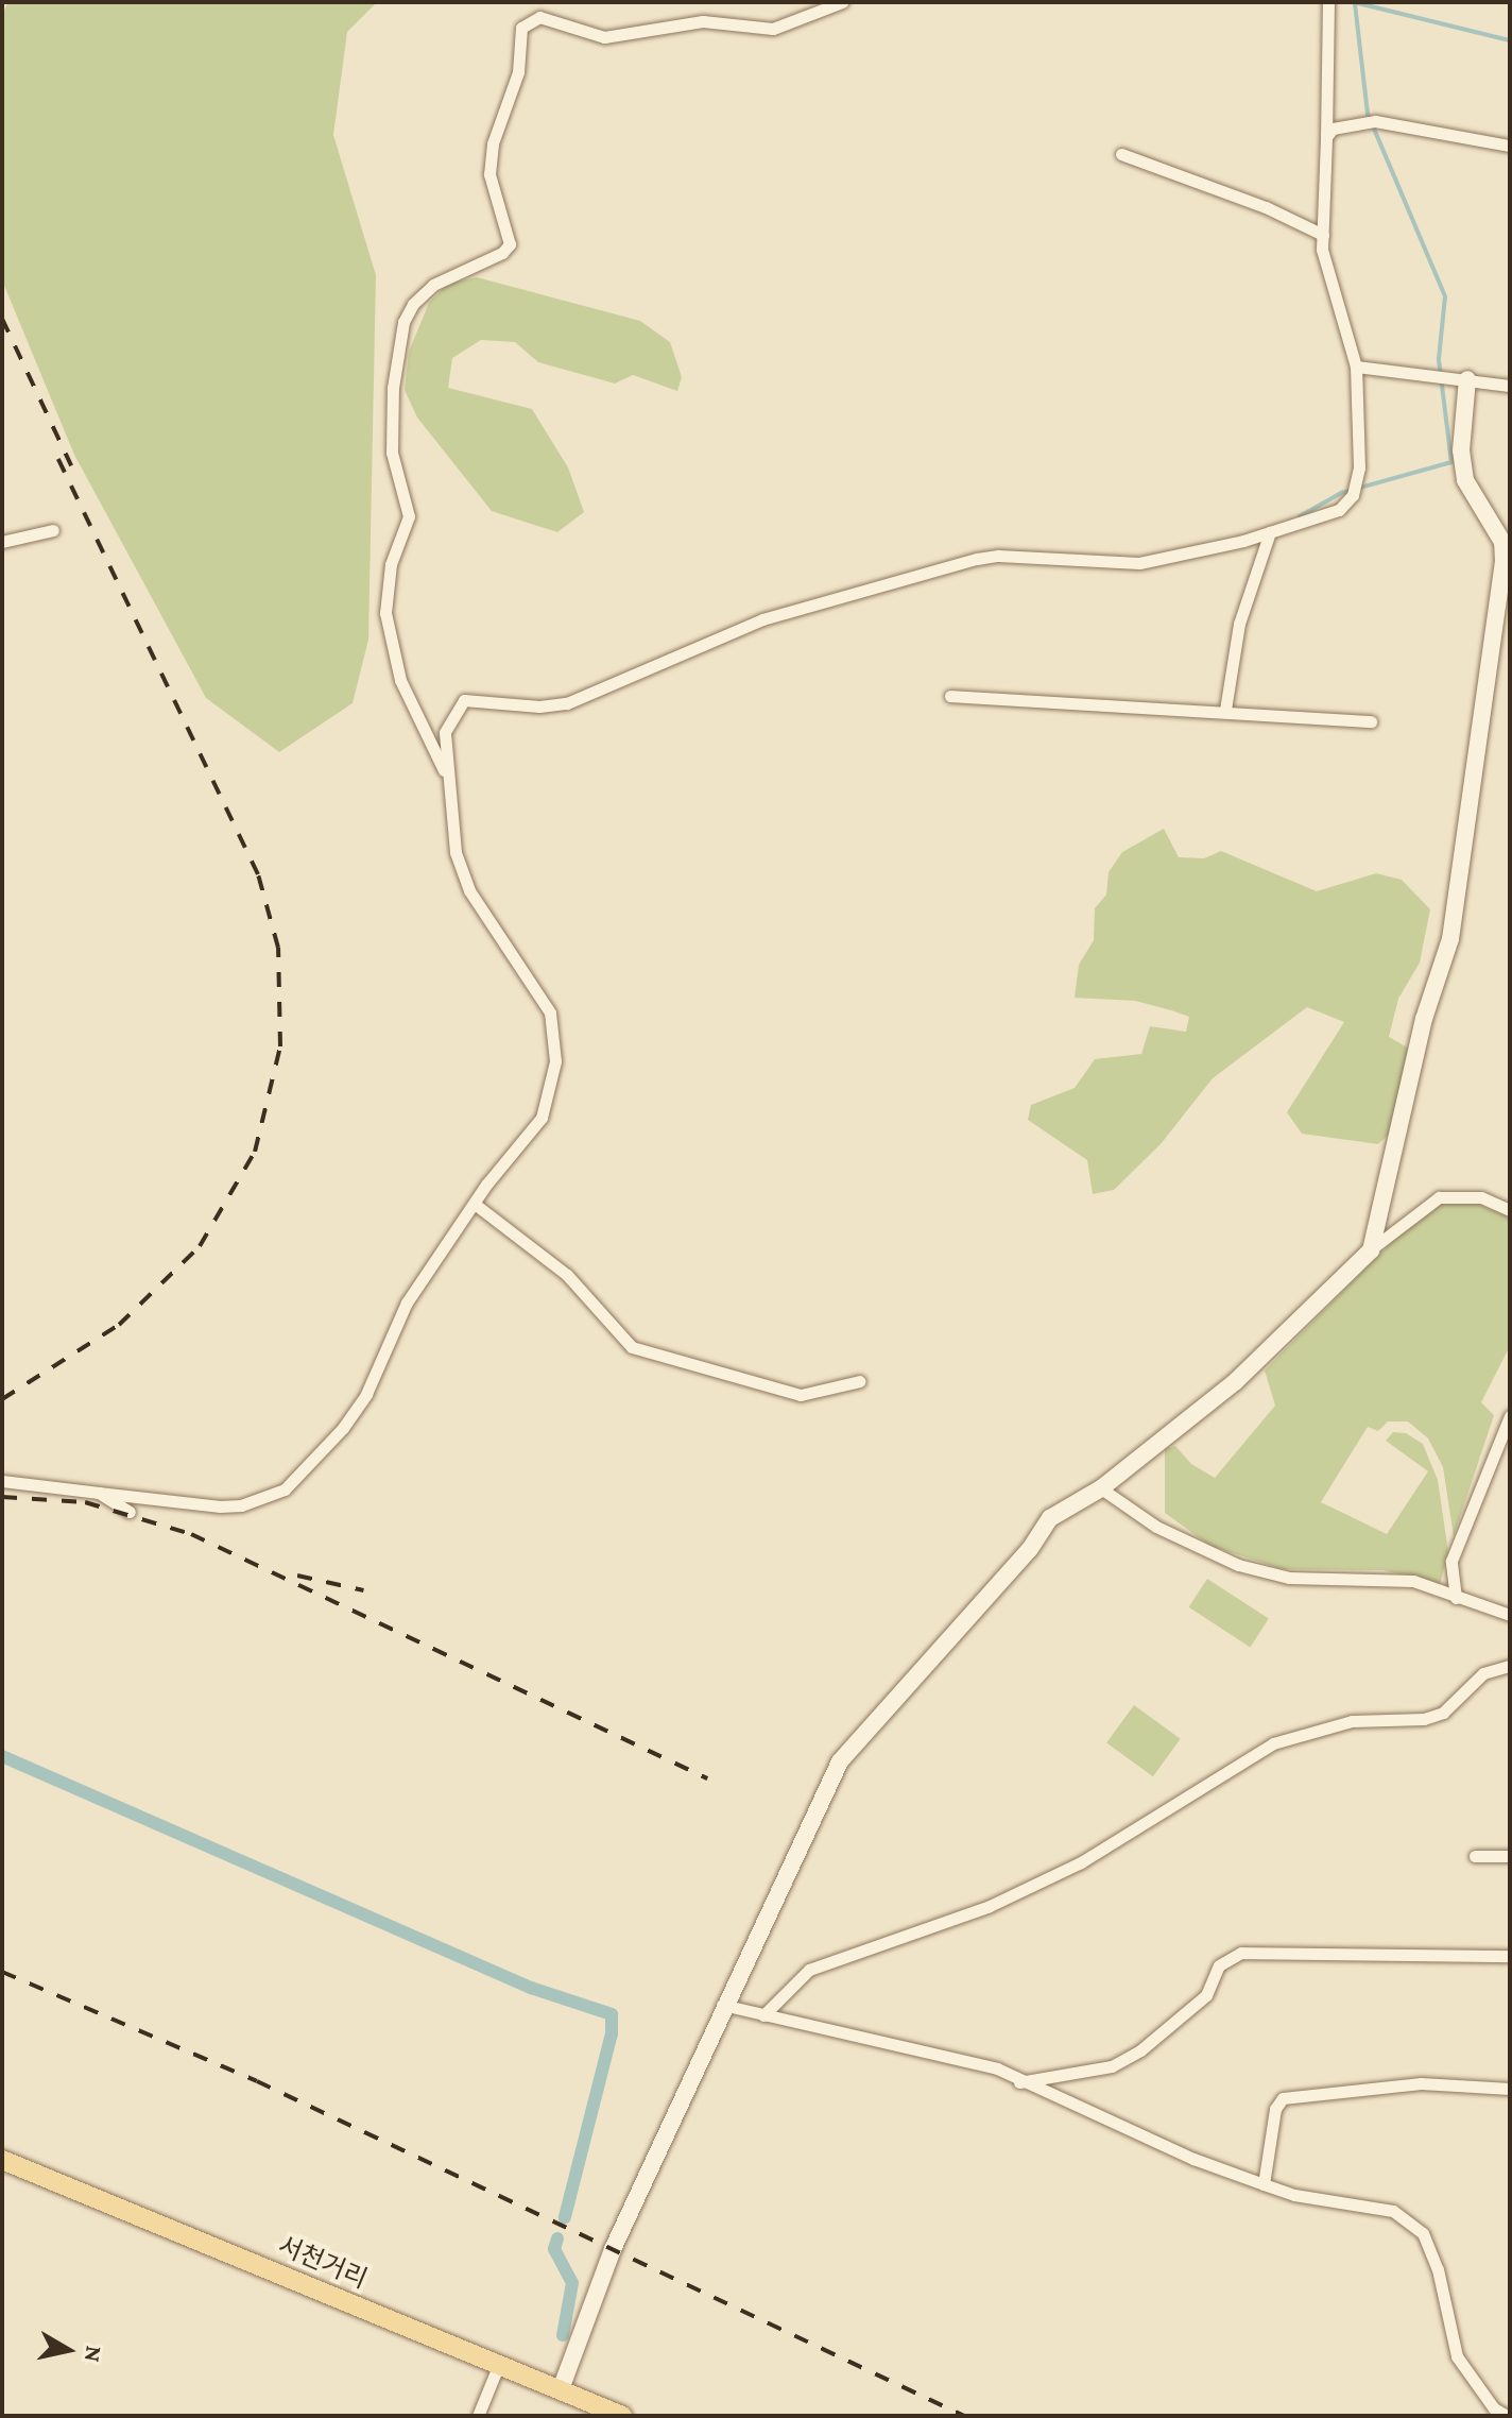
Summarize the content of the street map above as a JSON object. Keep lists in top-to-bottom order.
{
  "streets": {
    "main road": ["서천거리"]
  },
  "north": "right"
}
